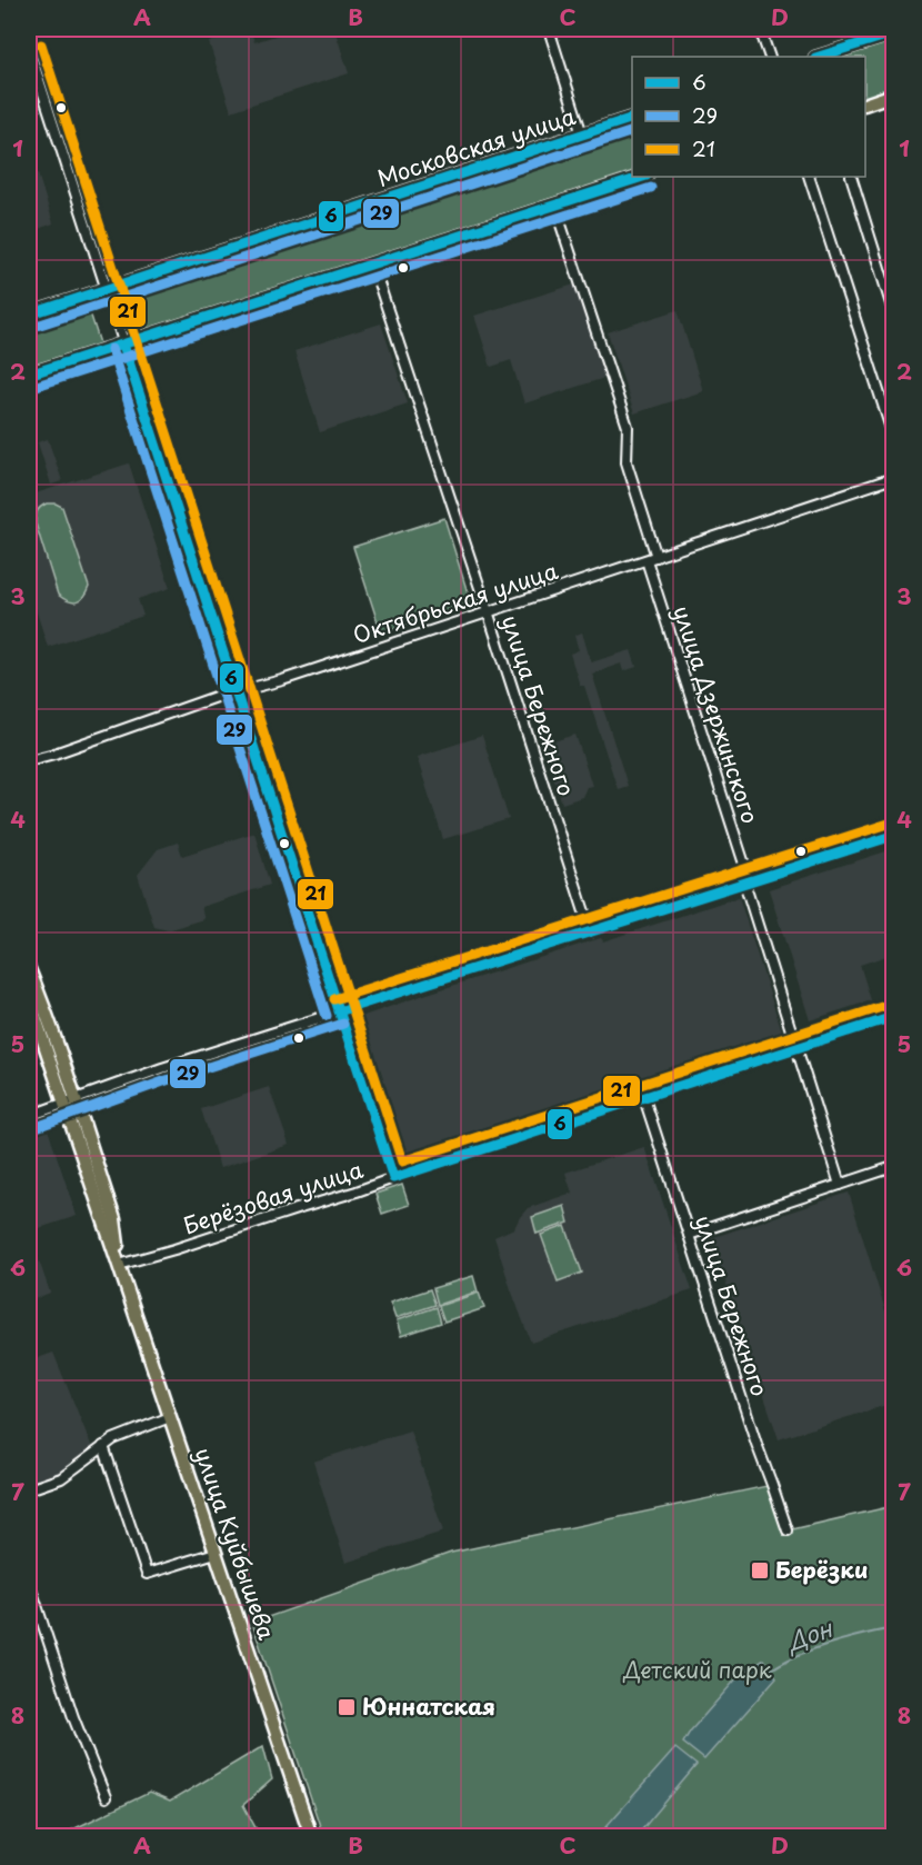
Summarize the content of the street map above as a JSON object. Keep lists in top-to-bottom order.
{
  "streets": {
    "main road": ["Московская улица", "улица Куйбышева"],
    "street": [
      "Октябрьская улица",
      "улица Бережного",
      "улица Дзержинского",
      "Берёзовая улица"
    ]
  },
  "crossings": [
    ["Октябрьская улица", "улица Бережного"],
    ["Октябрьская улица", "улица Дзержинского"],
    ["улица Бережного", "Берёзовая улица"],
    ["улица Дзержинского", "Берёзовая улица"],
    ["Берёзовая улица", "улица Куйбышева"]
  ],
  "water": ["Дон"],
  "parks": ["Детский парк"],
  "places": {
    "transit": ["Берёзки", "Юннатская"]
  },
  "lines": ["transit line 6", "transit line 21", "transit line 29"],
  "legend": ["6", "29", "21"],
  "grid": {
    "columns": [
      "A",
      "B",
      "C",
      "D"
    ],
    "rows": [
      "1",
      "2",
      "3",
      "4",
      "5",
      "6",
      "7",
      "8"
    ]
  }
}
